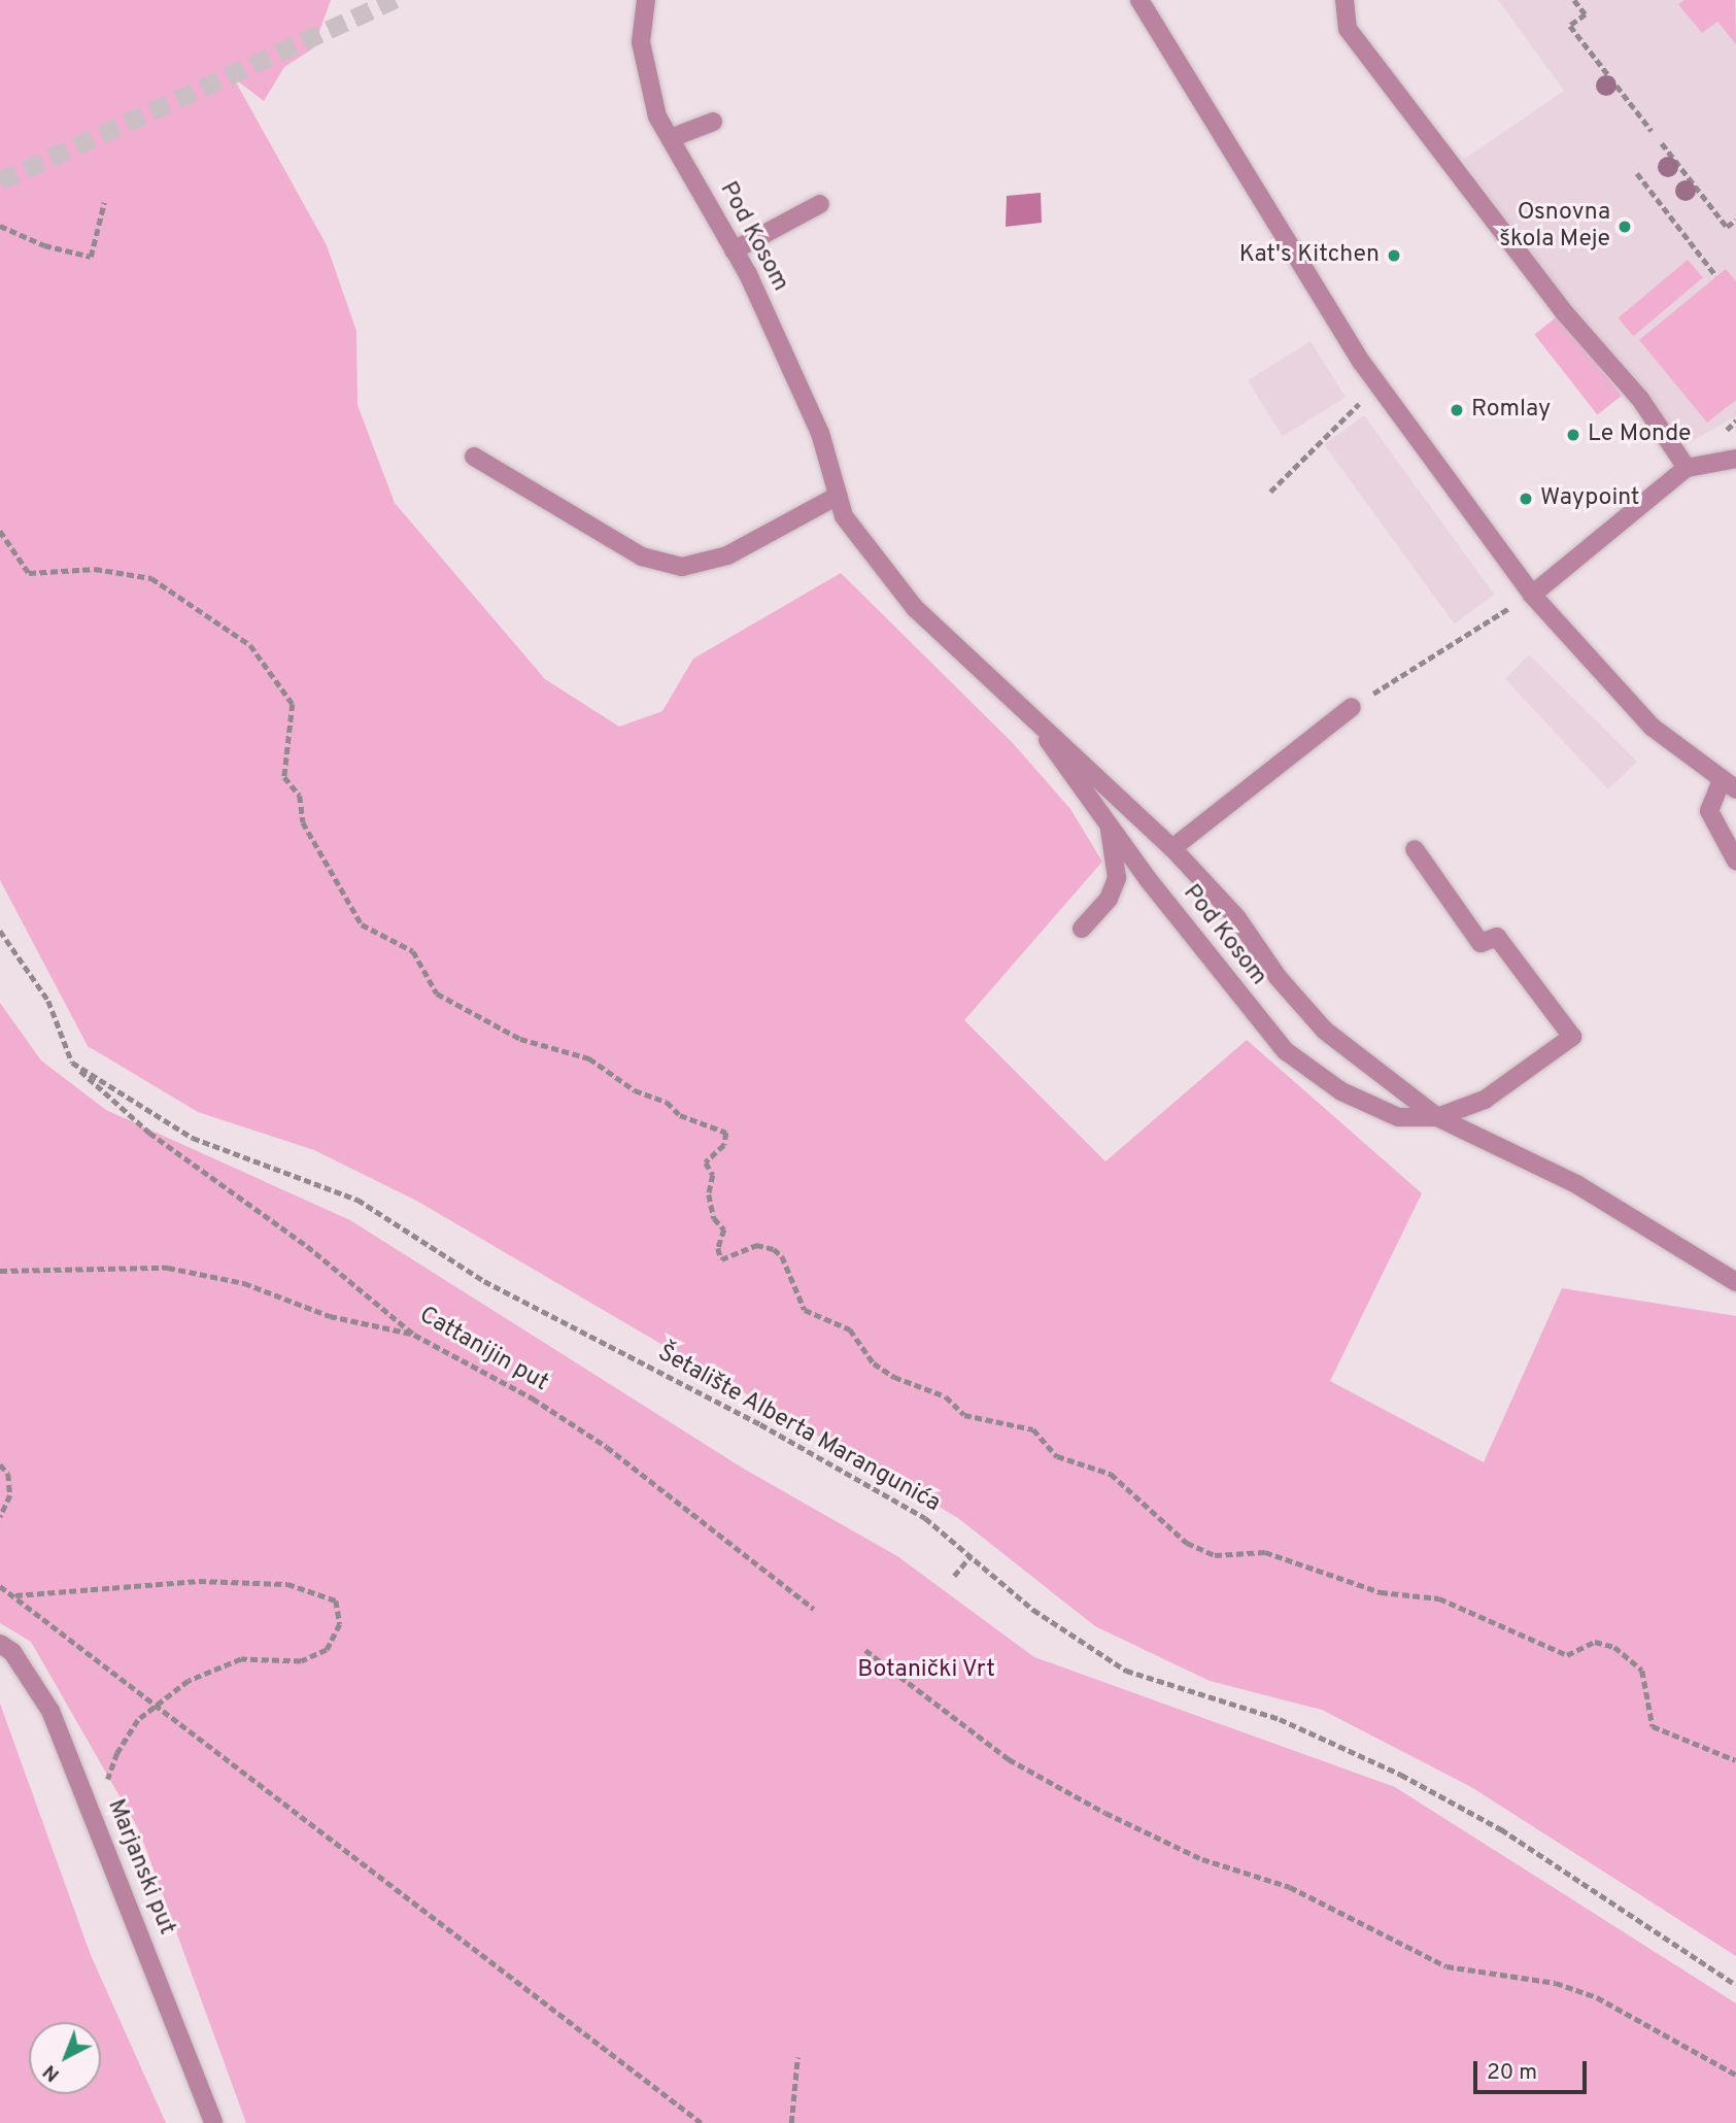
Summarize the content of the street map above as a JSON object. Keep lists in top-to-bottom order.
{
  "streets": {
    "street": ["Pod Kosom", "Marjanski put"],
    "path": ["Cattanijin put", "Šetalište Alberta Marangunića"]
  },
  "crossings": [
    ["Cattanijin put", "Šetalište Alberta Marangunića"]
  ],
  "parks": ["Botanički Vrt"],
  "places": [
    "Osnovna škola Meje",
    "Kat's Kitchen",
    "Romlay",
    "Le Monde",
    "Waypoint"
  ],
  "scale_bar": "20 m",
  "north": "bottom left"
}
